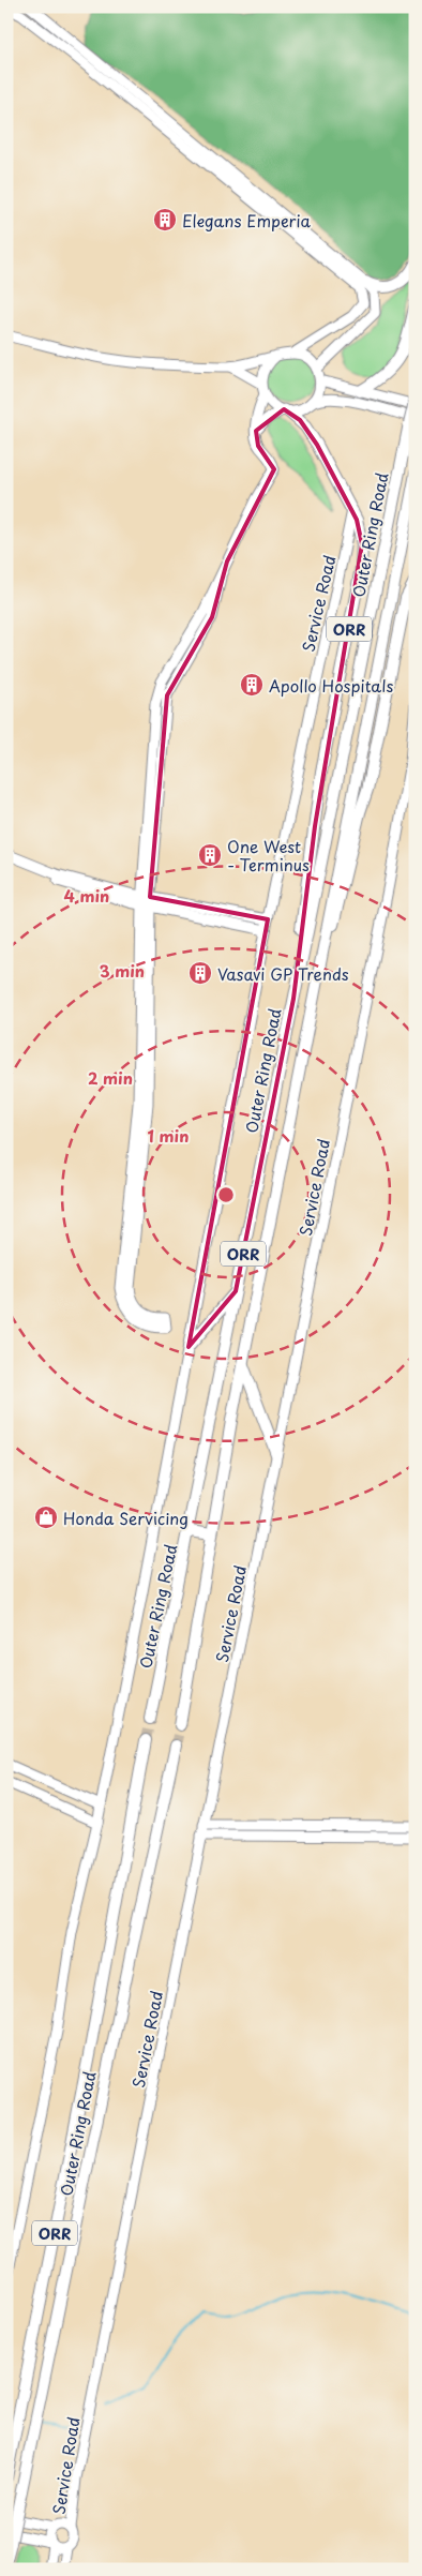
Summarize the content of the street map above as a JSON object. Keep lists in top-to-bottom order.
{
  "streets": {
    "highway": ["Outer Ring Road", "ORR"],
    "main road": ["Service Road"]
  },
  "crossings": [
    ["Outer Ring Road", "ORR"],
    ["Service Road", "ORR"]
  ],
  "places": {
    "building": [
      "Elegans Emperia",
      "Apollo Hospitals",
      "One West - Terminus",
      "Vasavi GP Trends"
    ],
    "shop": ["Honda Servicing"]
  },
  "rings": [
    "4 min",
    "3 min",
    "2 min",
    "1 min"
  ]
}
